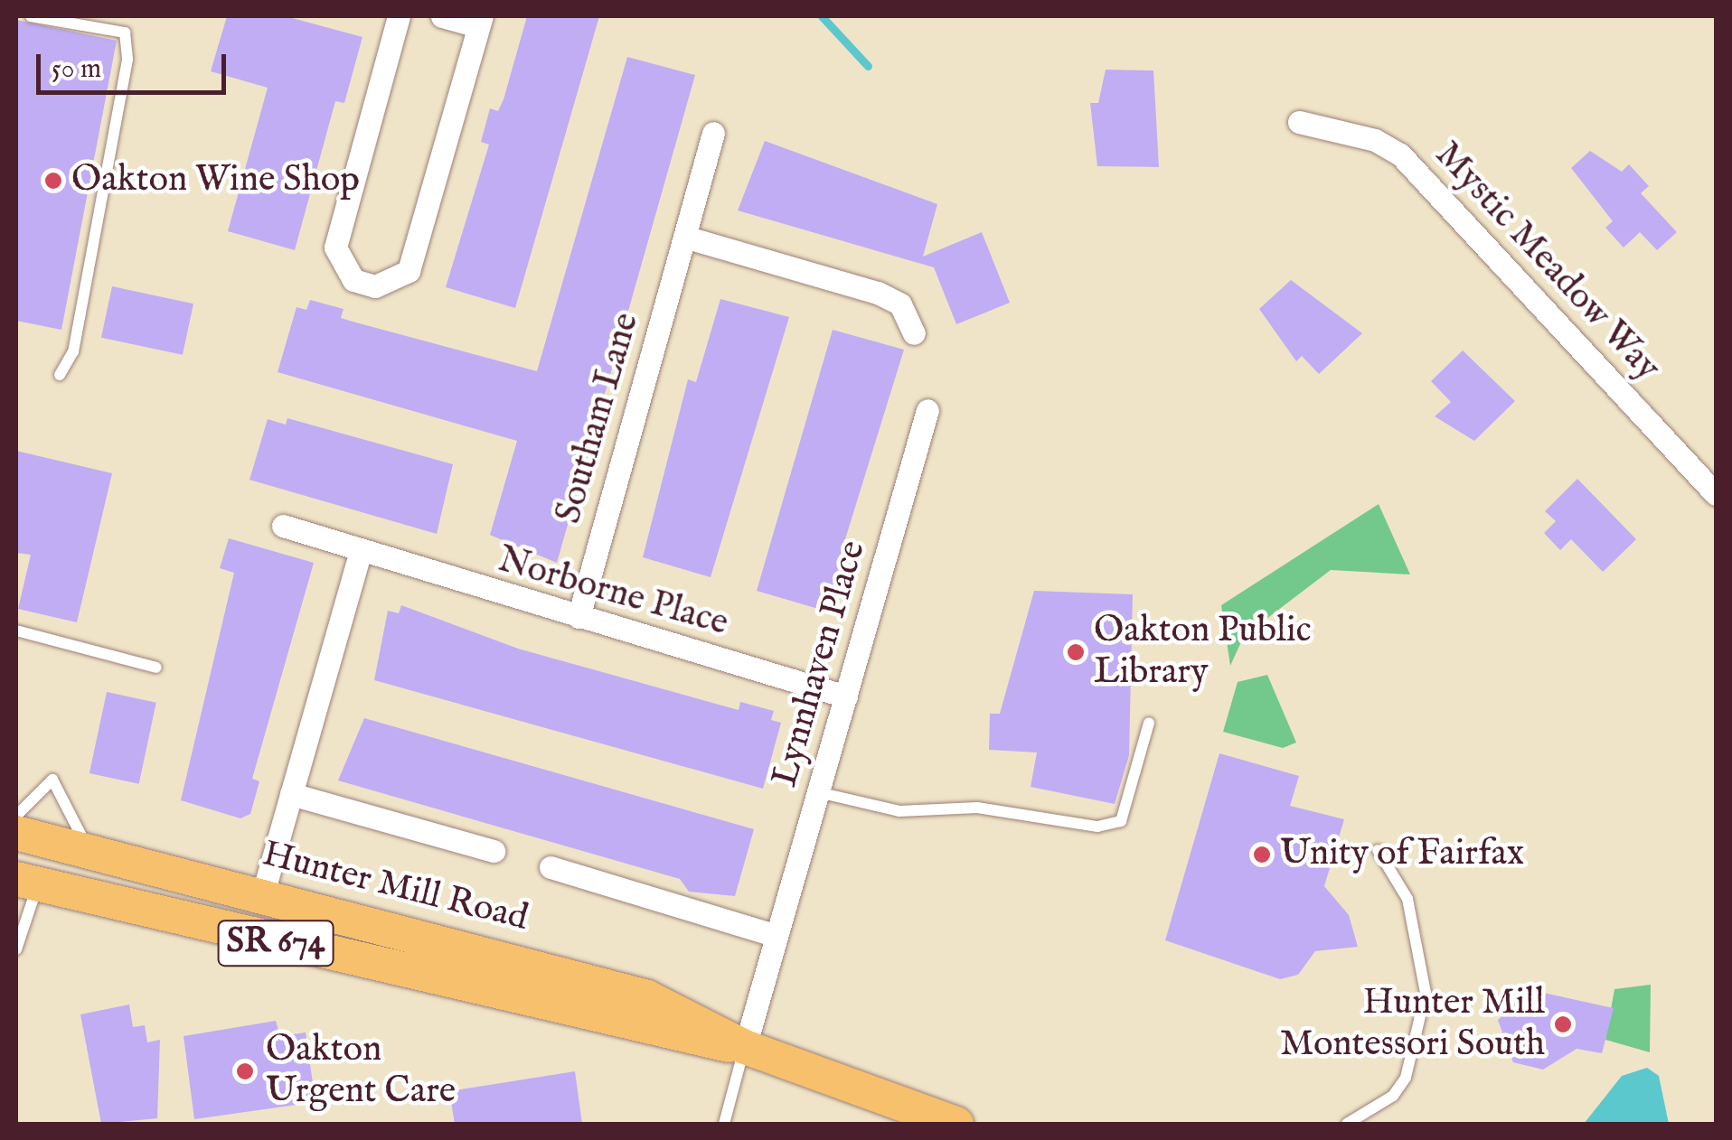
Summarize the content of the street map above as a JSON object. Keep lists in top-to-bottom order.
{
  "streets": {
    "main road": ["Hunter Mill Road", "SR 674"],
    "street": [
      "Mystic Meadow Way",
      "Southam Lane",
      "Norborne Place",
      "Lynnhaven Place"
    ]
  },
  "crossings": [
    ["Southam Lane", "Norborne Place"],
    ["Norborne Place", "Lynnhaven Place"],
    ["Lynnhaven Place", "Hunter Mill Road"]
  ],
  "places": [
    "Oakton Wine Shop",
    "Oakton Public Library",
    "Unity of Fairfax",
    "Hunter Mill Montessori South",
    "Oakton Urgent Care"
  ],
  "scale_bar": "50 m"
}
